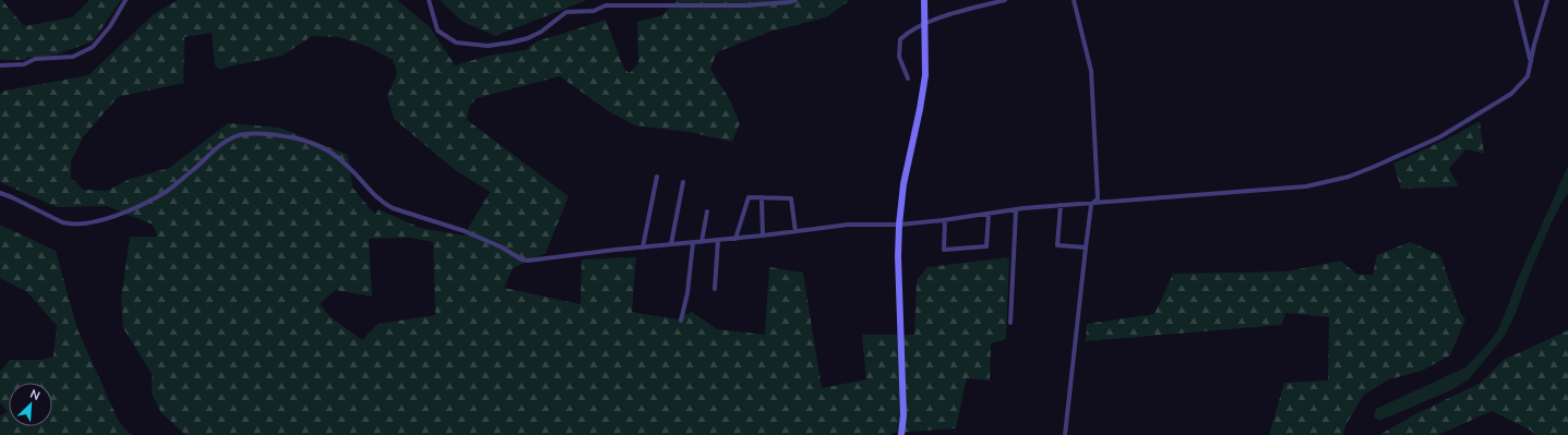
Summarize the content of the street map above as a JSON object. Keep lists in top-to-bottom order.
{
  "north": "top right"
}
